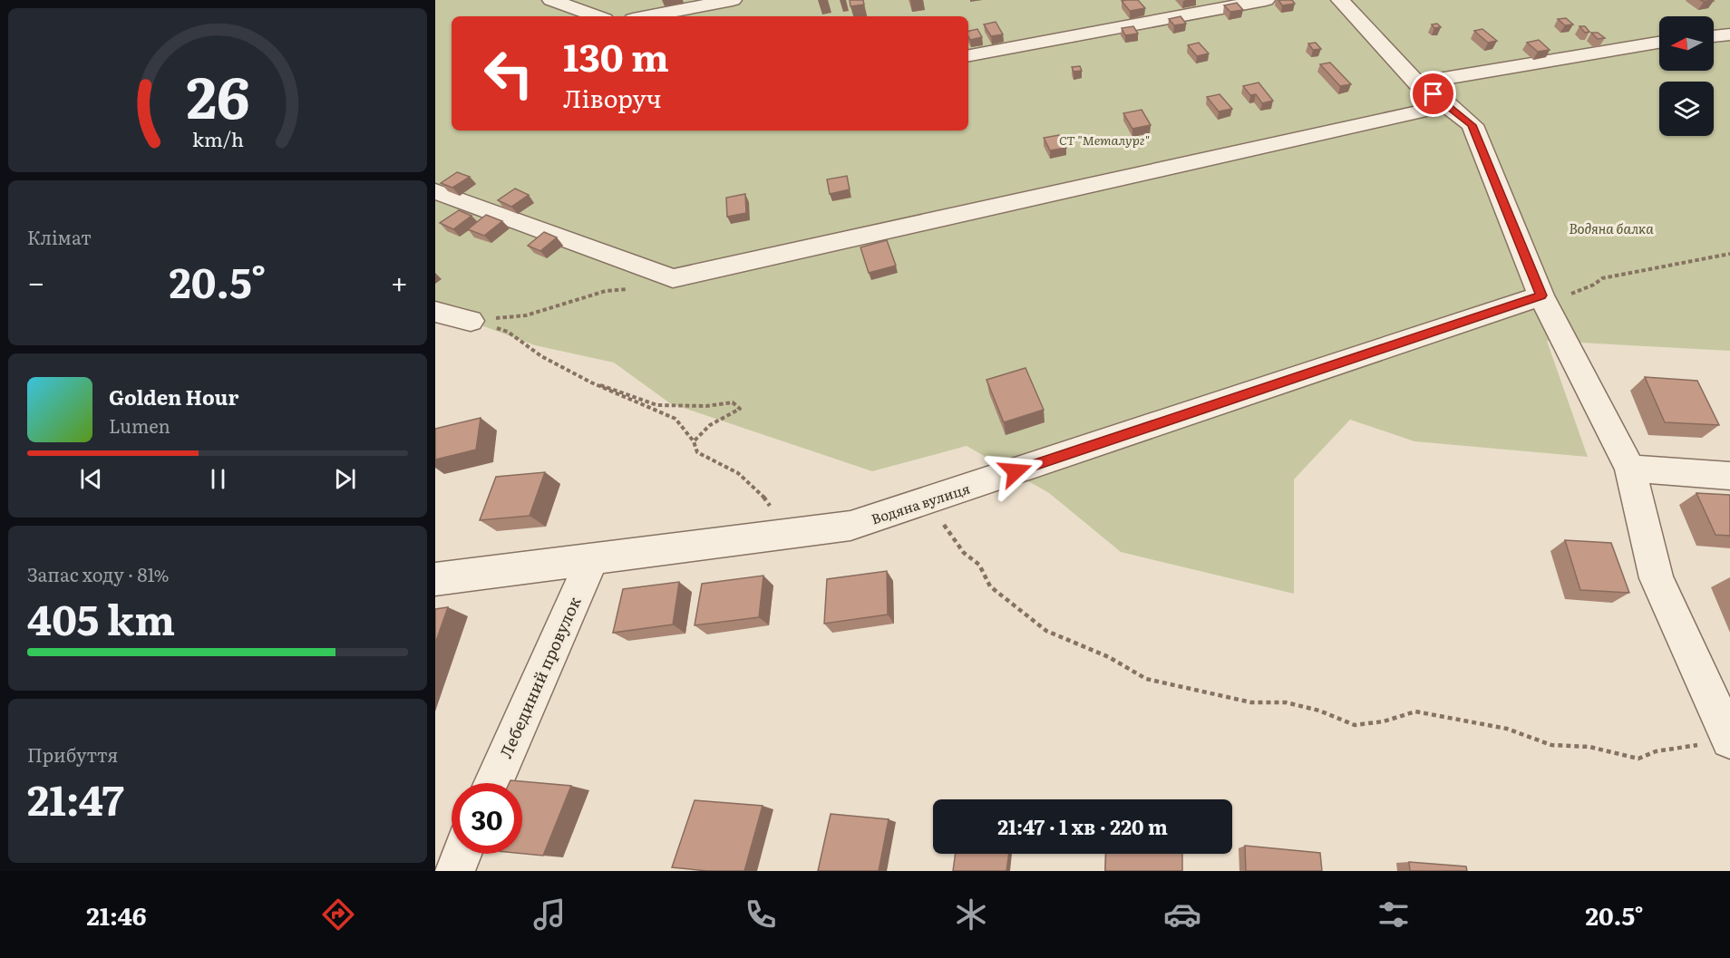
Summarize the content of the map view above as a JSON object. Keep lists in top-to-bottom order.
{
  "streets": {
    "street": ["Водяна вулиця", "Лебединий провулок"]
  },
  "crossings": [
    ["Водяна вулиця", "Лебединий провулок"]
  ],
  "parks": ["СТ \"Металург\"", "Водяна балка"],
  "north": "left",
  "page": {
    "turn": ["130 m", "Ліворуч"],
    "tile": [
      "Клімат",
      ["Запас ходу · 81%", "405 km"],
      ["Прибуття", "21:47"]
    ],
    "heat": ["−", "20.5°", "+"],
    "song": ["Golden Hour", "Lumen"],
    "limit": "30",
    "trip": "21:47 · 1 хв · 220 m",
    "tabs": ["21:46", "20.5°"],
    "gauge": ["26", "km/h"]
  }
}
